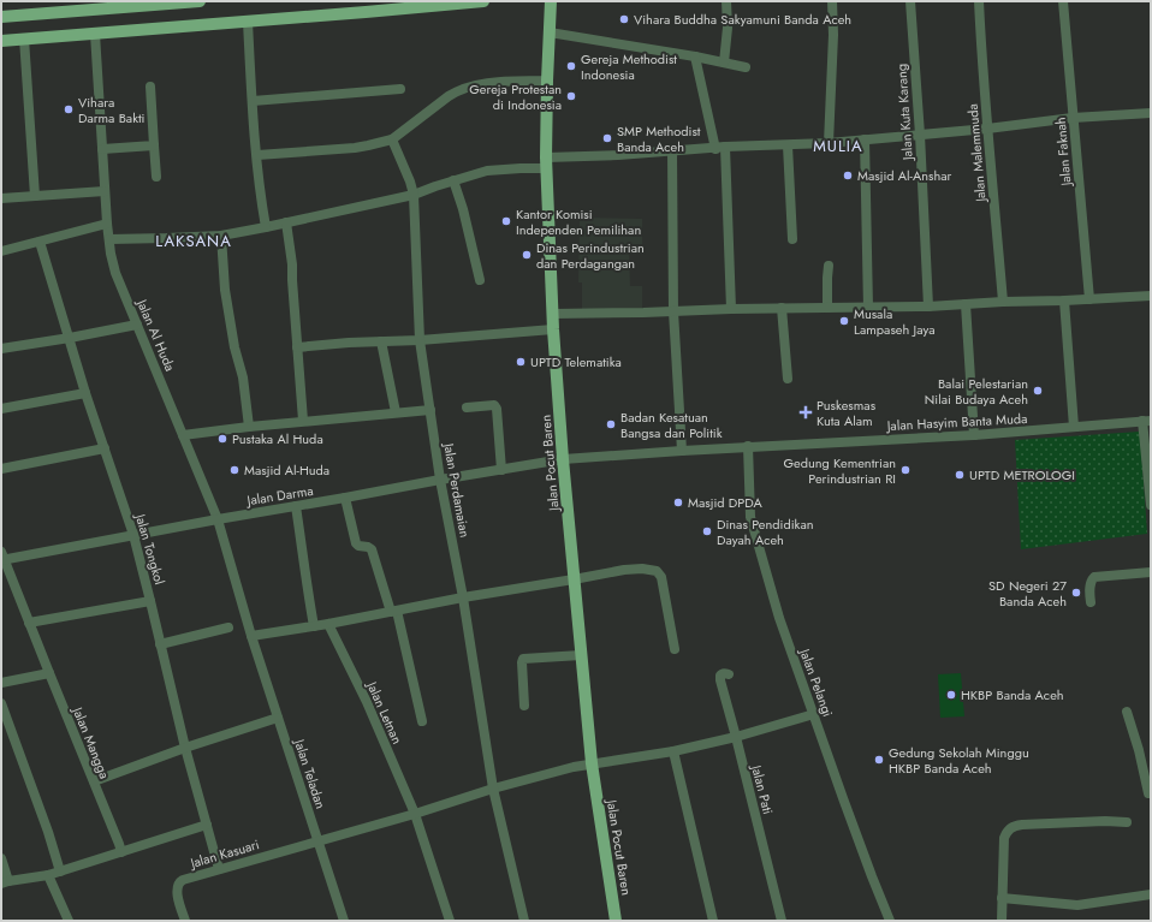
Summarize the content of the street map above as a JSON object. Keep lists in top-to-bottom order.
{
  "streets": {
    "main road": ["Jalan Pocut Baren"],
    "street": [
      "Jalan Kuta Karang",
      "Jalan Faknah",
      "Jalan Malemmuda",
      "Jalan Al Huda",
      "Jalan Hasyim Banta Muda",
      "Jalan Perdamaian",
      "Jalan Darma",
      "Jalan Tongkol",
      "Jalan Pelangi",
      "Jalan Letnan",
      "Jalan Mangga",
      "Jalan Teladan",
      "Jalan Pati",
      "Jalan Kasuari"
    ]
  },
  "crossings": [
    ["Jalan Al Huda", "Jalan Darma"],
    ["Jalan Al Huda", "Jalan Teladan"],
    ["Jalan Hasyim Banta Muda", "Jalan Pocut Baren"],
    ["Jalan Hasyim Banta Muda", "Jalan Darma"],
    ["Jalan Hasyim Banta Muda", "Jalan Pelangi"],
    ["Jalan Pocut Baren", "Jalan Darma"],
    ["Jalan Pocut Baren", "Jalan Kasuari"],
    ["Jalan Perdamaian", "Jalan Darma"],
    ["Jalan Perdamaian", "Jalan Kasuari"],
    ["Jalan Darma", "Jalan Tongkol"],
    ["Jalan Darma", "Jalan Mangga"],
    ["Jalan Tongkol", "Jalan Kasuari"],
    ["Jalan Pelangi", "Jalan Kasuari"],
    ["Jalan Letnan", "Jalan Kasuari"],
    ["Jalan Teladan", "Jalan Kasuari"],
    ["Jalan Pati", "Jalan Kasuari"]
  ],
  "districts": ["MULIA", "LAKSANA"],
  "places": {
    "other": [
      "Vihara Buddha Sakyamuni Banda Aceh",
      "Gereja Methodist Indonesia",
      "Gereja Protestan di Indonesia",
      "Vihara Darma Bakti",
      "SMP Methodist Banda Aceh",
      "Masjid Al-Anshar",
      "Kantor Komisi Independen Pemilihan",
      "Dinas Perindustrian dan Perdagangan",
      "Musala Lampaseh Jaya",
      "UPTD Telematika",
      "Balai Pelestarian Nilai Budaya Aceh",
      "Badan Kesatuan Bangsa dan Politik",
      "Pustaka Al Huda",
      "Masjid Al-Huda",
      "Gedung Kementrian Perindustrian RI",
      "UPTD METROLOGI",
      "Masjid DPDA",
      "Dinas Pendidikan Dayah Aceh",
      "SD Negeri 27 Banda Aceh",
      "HKBP Banda Aceh",
      "Gedung Sekolah Minggu HKBP Banda Aceh"
    ],
    "health": ["Puskesmas Kuta Alam"]
  }
}
